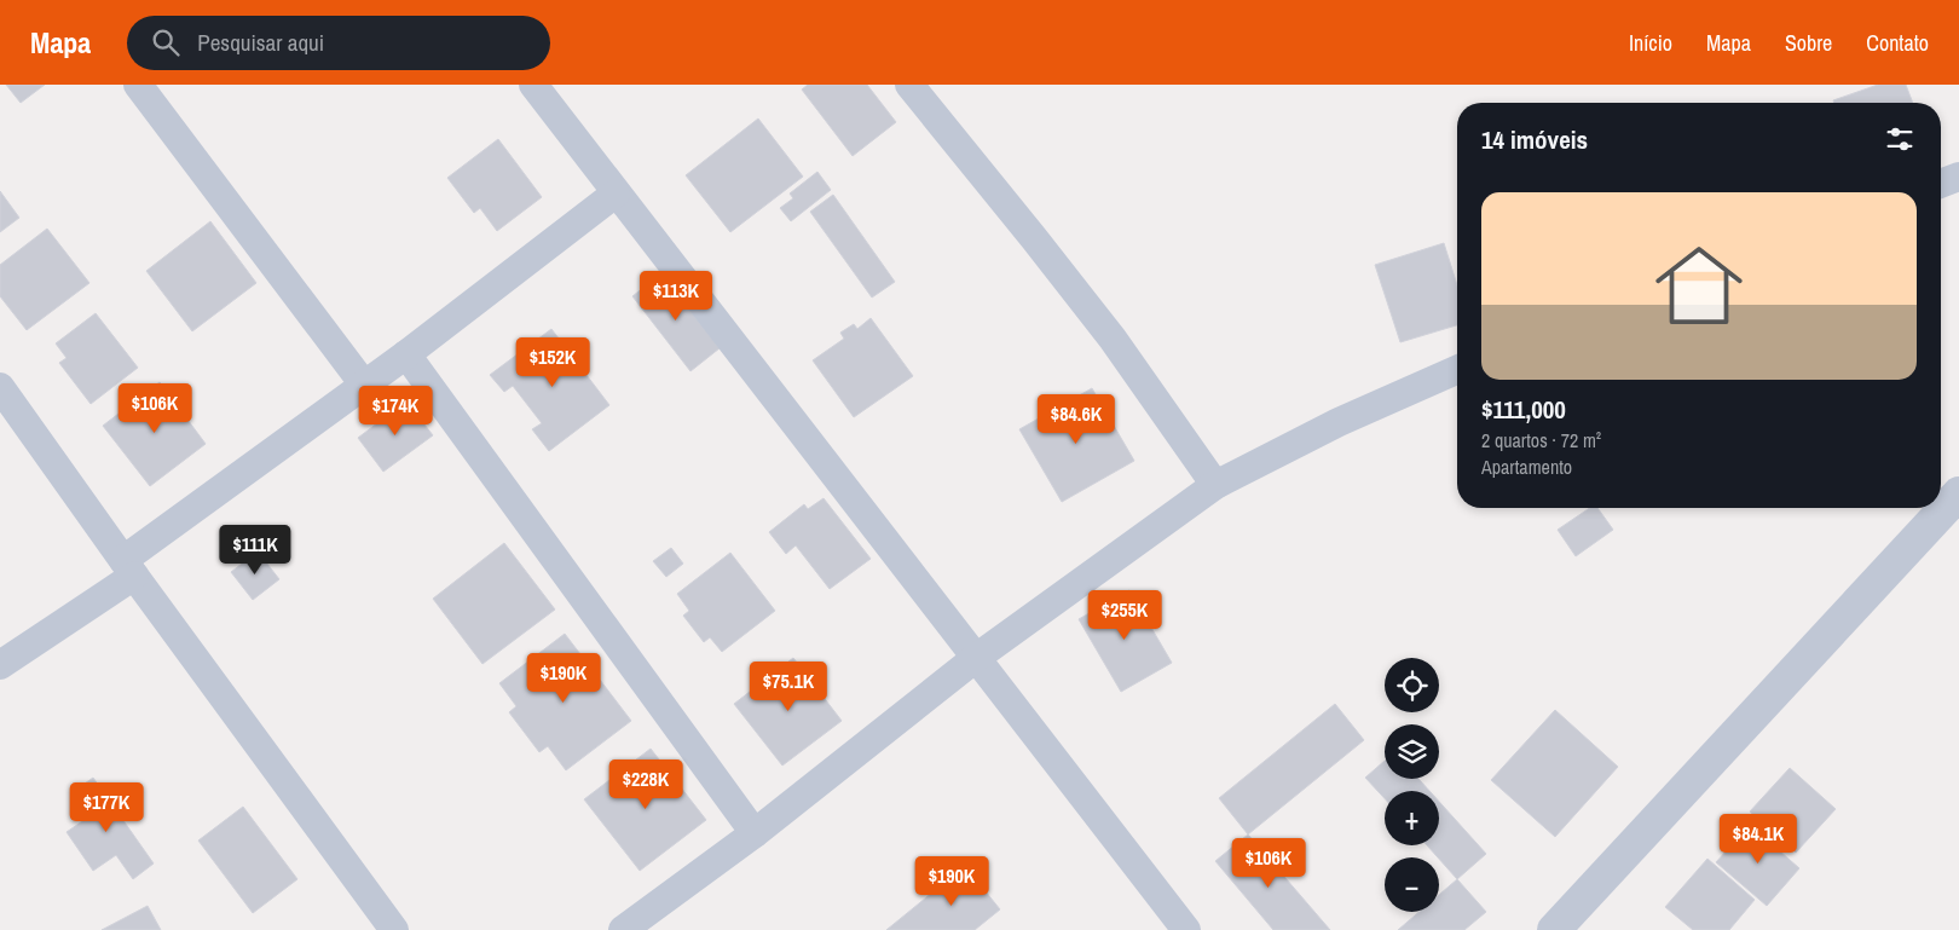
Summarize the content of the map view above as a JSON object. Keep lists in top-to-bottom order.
{
  "page": {
    "header": "Mapa",
    "search": "Pesquisar aqui",
    "nav": [
      "Início",
      "Mapa",
      "Sobre",
      "Contato"
    ],
    "heading": "14 imóveis",
    "list": [
      {
        "name": "$111,000",
        "note": "2 quartos · 72 m² · Apartamento"
      }
    ],
    "price": [
      "$113K",
      "$152K",
      "$106K",
      "$174K",
      "$84.6K",
      "$111K",
      "$255K",
      "$190K",
      "$75.1K",
      "$228K",
      "$177K",
      "$84.1K",
      "$106K",
      "$190K"
    ],
    "map_buttons": ["+", "−"]
  }
}
